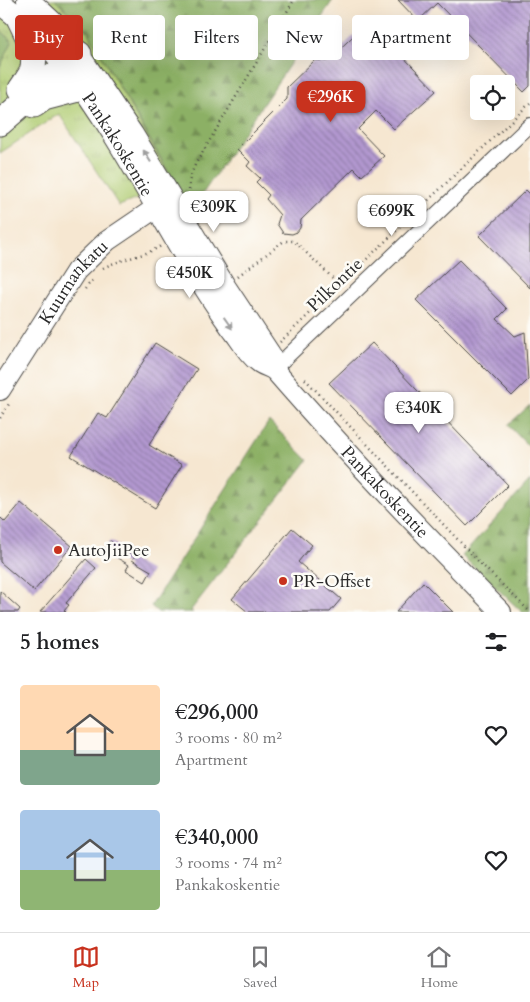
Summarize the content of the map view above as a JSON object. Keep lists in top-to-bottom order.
{
  "streets": {
    "main road": ["Pankakoskentie", "Kuurnankatu"],
    "street": ["Pilkontie"]
  },
  "crossings": [
    ["Pankakoskentie", "Kuurnankatu"],
    ["Pankakoskentie", "Pilkontie"]
  ],
  "places": ["AutoJiiPee", "PR-Offset"],
  "page": {
    "chip": [
      "Buy",
      "Rent",
      "Filters",
      "New",
      "Apartment"
    ],
    "price": [
      "€296K",
      "€309K",
      "€699K",
      "€450K",
      "€340K"
    ],
    "heading": "5 homes",
    "list": [
      {
        "name": "€296,000",
        "note": "3 rooms · 80 m² · Apartment"
      },
      {
        "name": "€340,000",
        "note": "3 rooms · 74 m² · Pankakoskentie"
      }
    ],
    "tabs": ["Map", "Saved", "Home"]
  }
}
